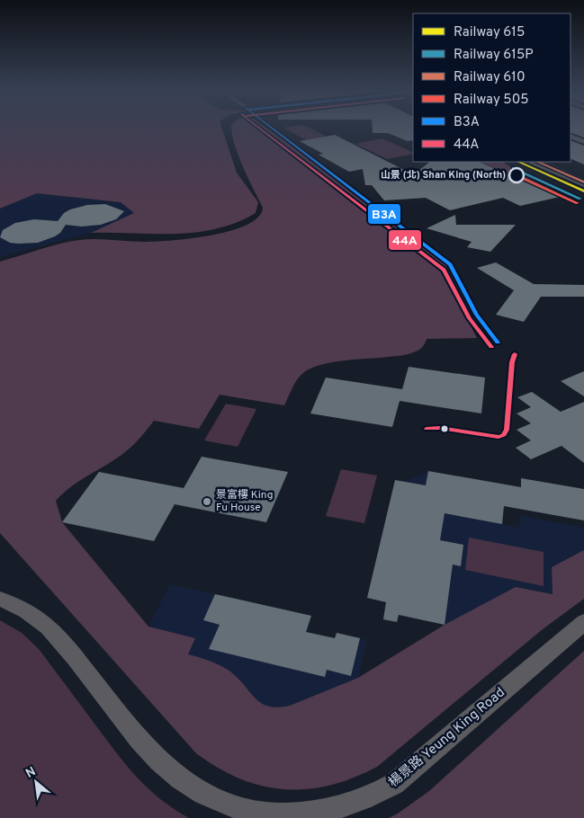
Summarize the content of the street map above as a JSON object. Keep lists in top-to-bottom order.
{
  "streets": {
    "street": ["楊景路 Yeung King Road"]
  },
  "places": ["山景 (北) Shan King (North)", "景富樓 King Fu House"],
  "lines": [
    "transit line B3A",
    "transit line 44A",
    "rail line 615",
    "rail line 610",
    "rail line 615P",
    "rail line 505"
  ],
  "legend": [
    "Railway 615",
    "Railway 615P",
    "Railway 610",
    "Railway 505",
    "B3A",
    "44A"
  ],
  "north": "top left"
}
